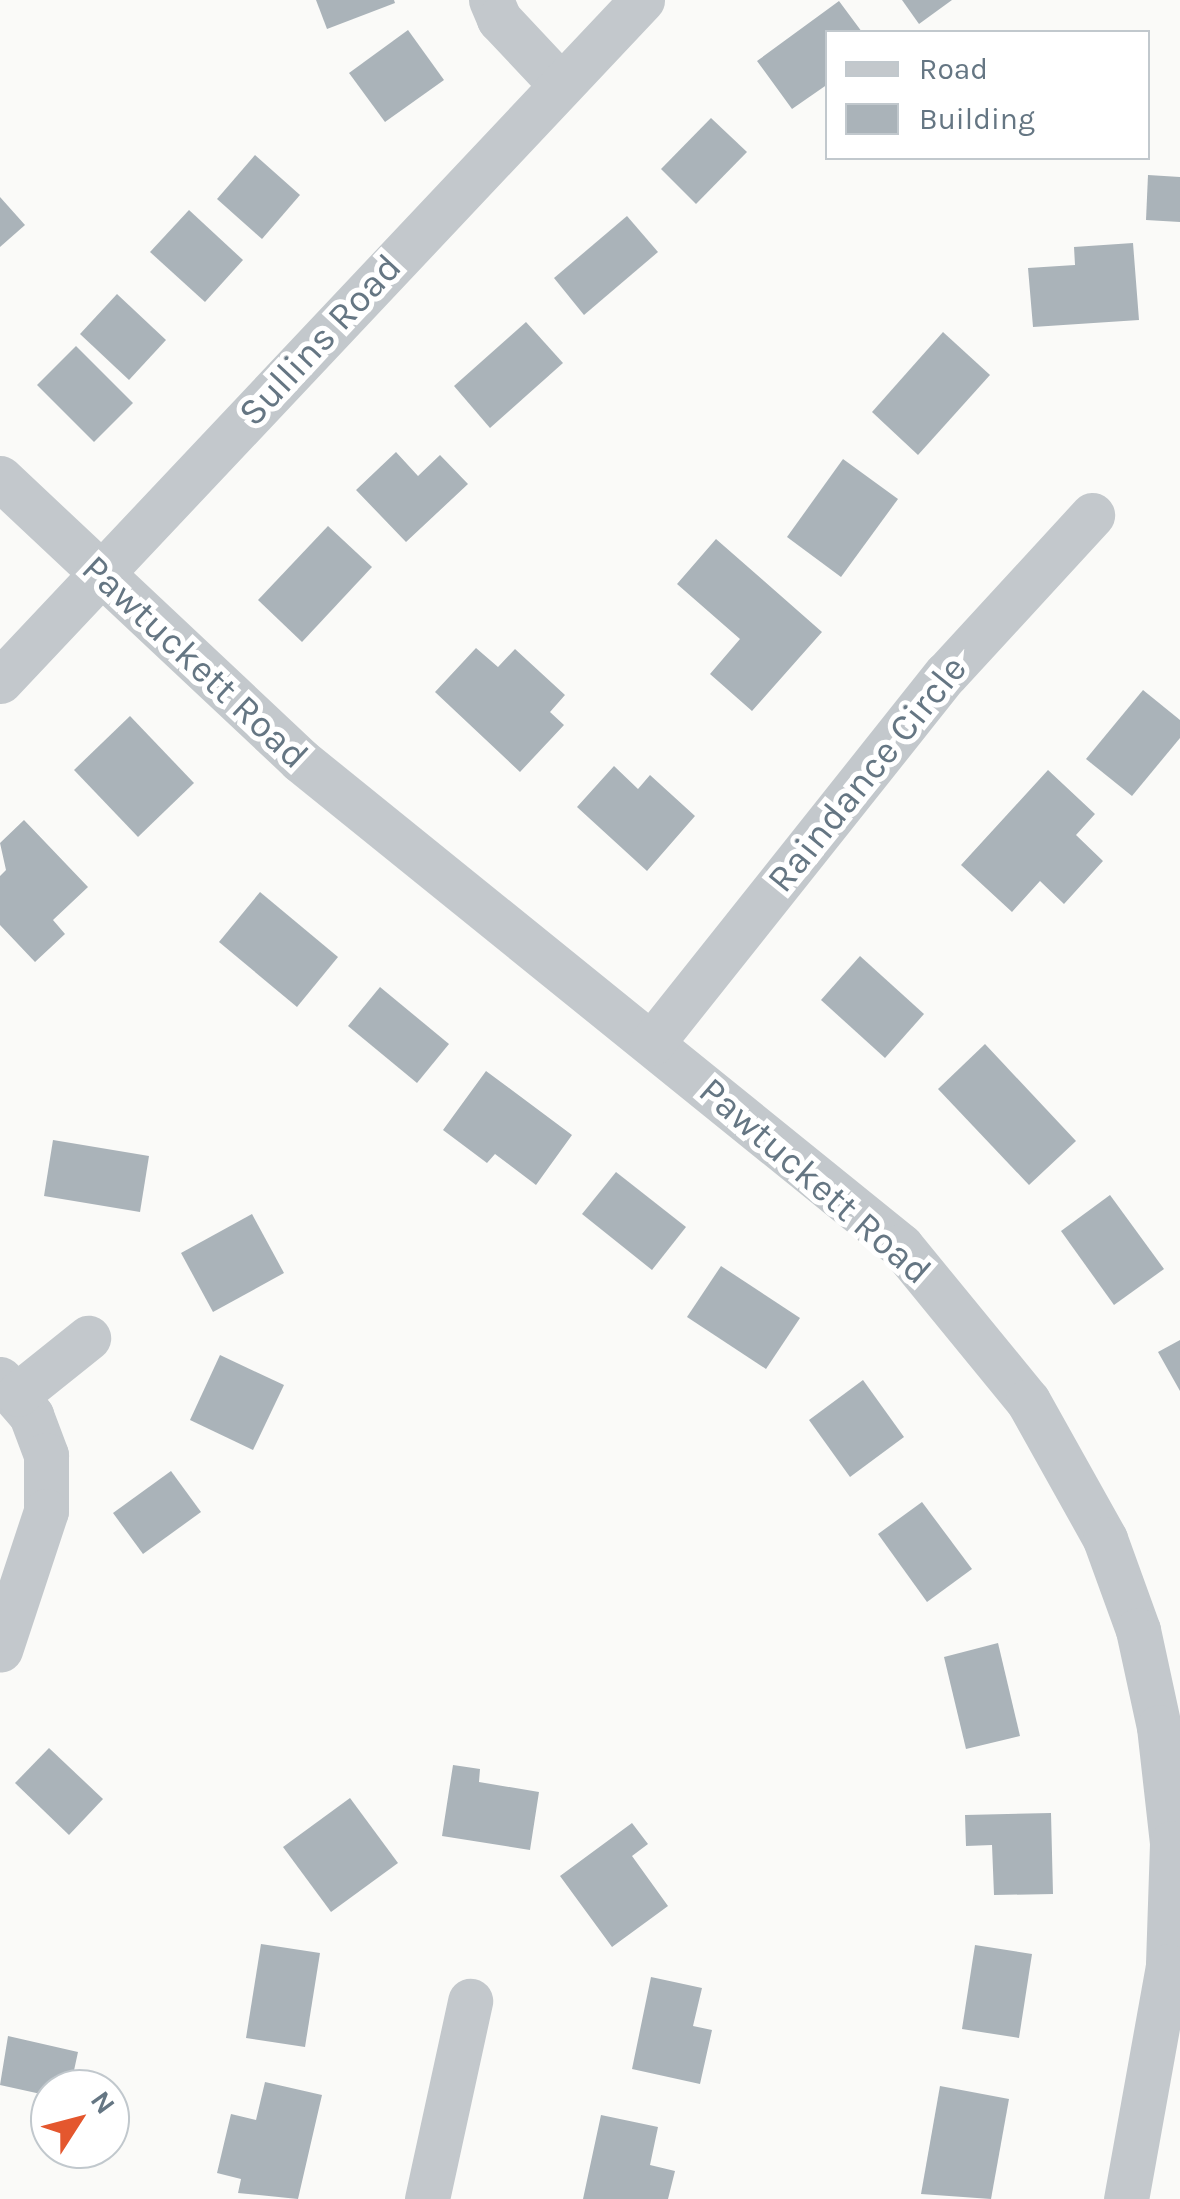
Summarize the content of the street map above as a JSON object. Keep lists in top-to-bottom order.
{
  "streets": {
    "street": ["Sullins Road", "Pawtuckett Road", "Raindance Circle"]
  },
  "crossings": [
    ["Sullins Road", "Pawtuckett Road"],
    ["Pawtuckett Road", "Raindance Circle"]
  ],
  "legend": ["Road", "Building"],
  "north": "top right"
}
